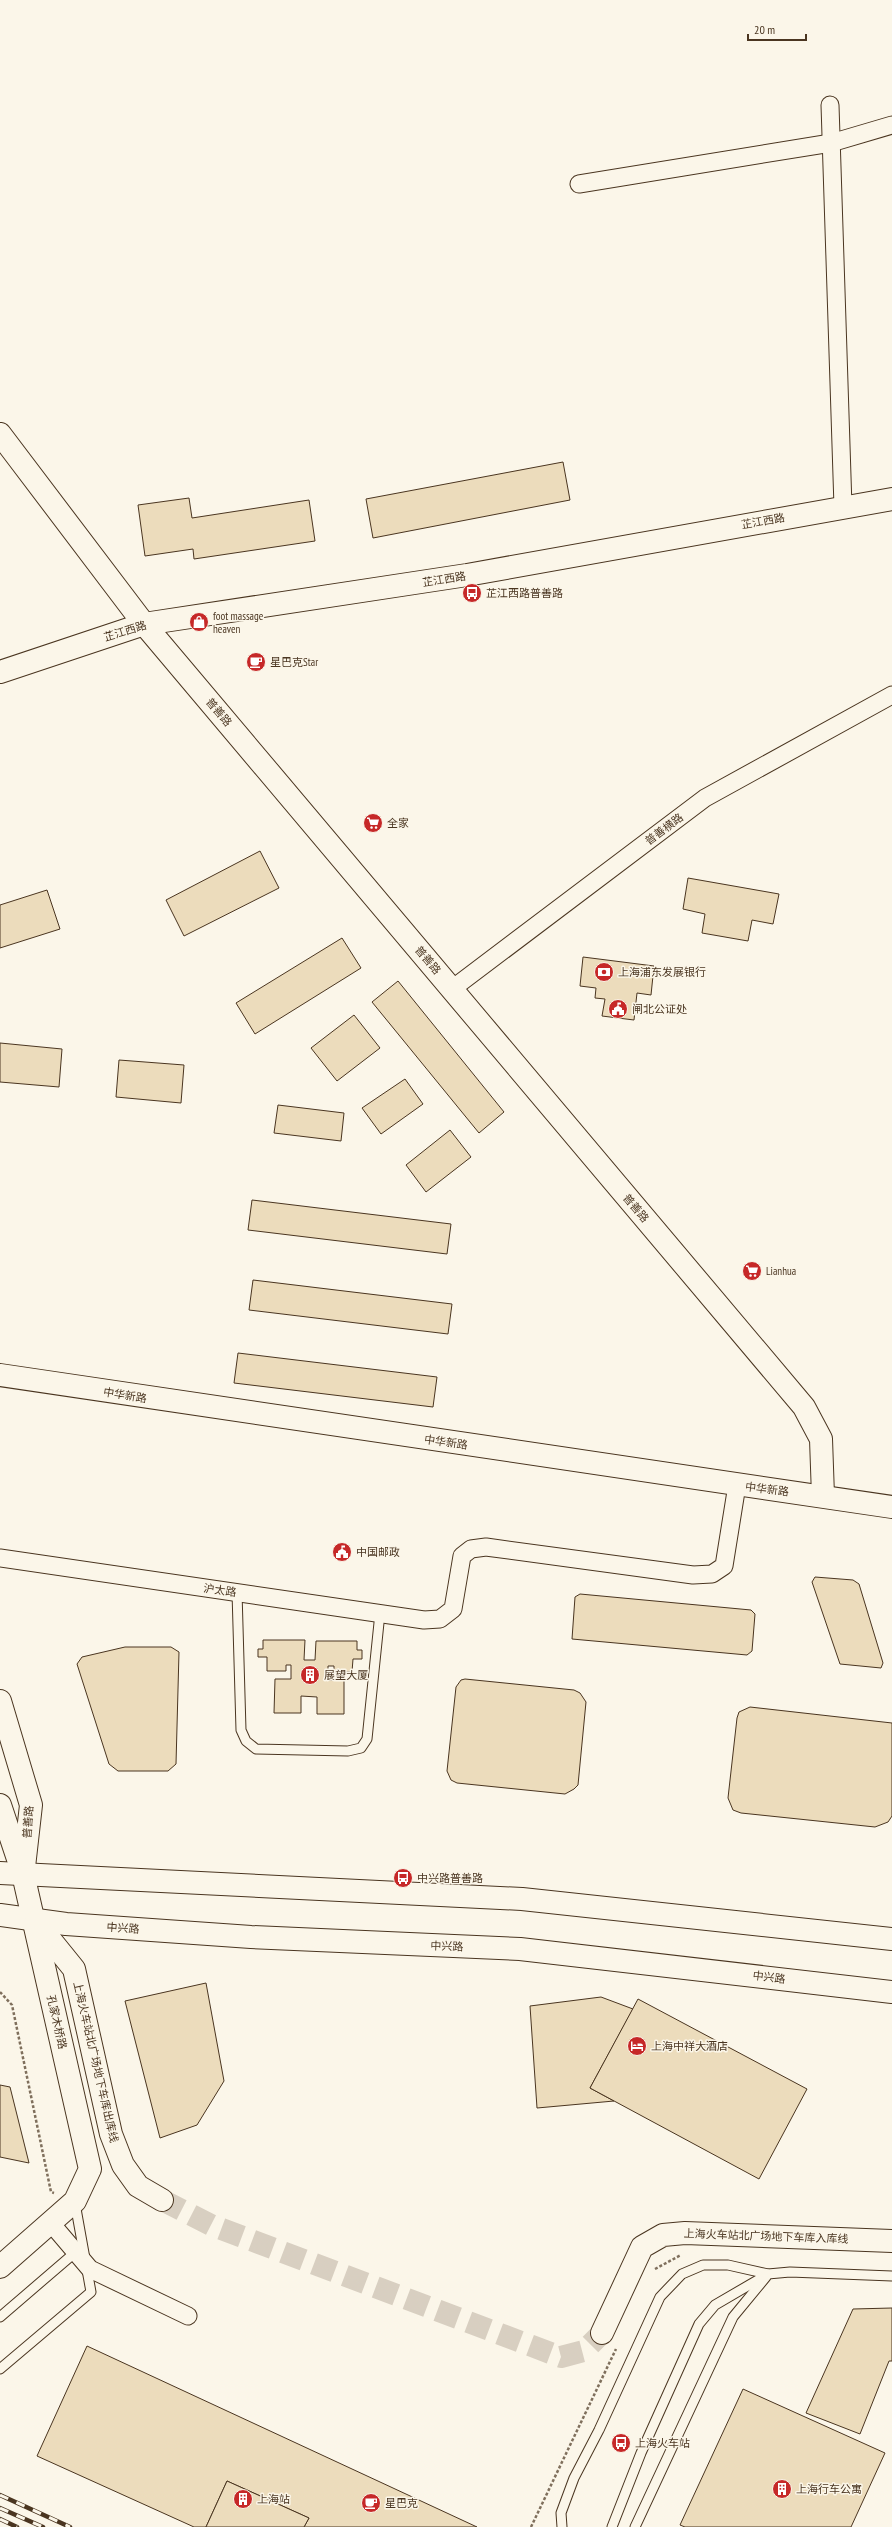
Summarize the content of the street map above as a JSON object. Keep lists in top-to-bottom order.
{
  "streets": {
    "street": [
      "芷江西路",
      "普善路",
      "普善横路",
      "中华新路",
      "沪太路",
      "中兴路",
      "孔家木桥路",
      "上海火车站北广场地下车库出库线",
      "上海火车站北广场地下车库入库线"
    ]
  },
  "crossings": [
    ["芷江西路", "普善路"],
    ["普善路", "普善横路"],
    ["普善路", "中华新路"],
    ["普善路", "孔家木桥路"],
    ["中华新路", "沪太路"],
    ["中兴路", "孔家木桥路"],
    ["中兴路", "上海火车站北广场地下车库出库线"],
    ["孔家木桥路", "上海火车站北广场地下车库出库线"]
  ],
  "places": {
    "bus stop": ["芷江西路普善路", "中兴路普善路", "上海火车站"],
    "shop": ["foot massage heaven"],
    "cafe": ["星巴克Star", "星巴克"],
    "supermarket": ["全家", "Lianhua"],
    "bank": ["上海浦东发展银行"],
    "public building": ["闸北公证处", "中国邮政"],
    "building": ["展望大厦", "上海行车公寓", "上海站"],
    "hotel": ["上海中祥大酒店"]
  },
  "scale_bar": "20 m"
}
